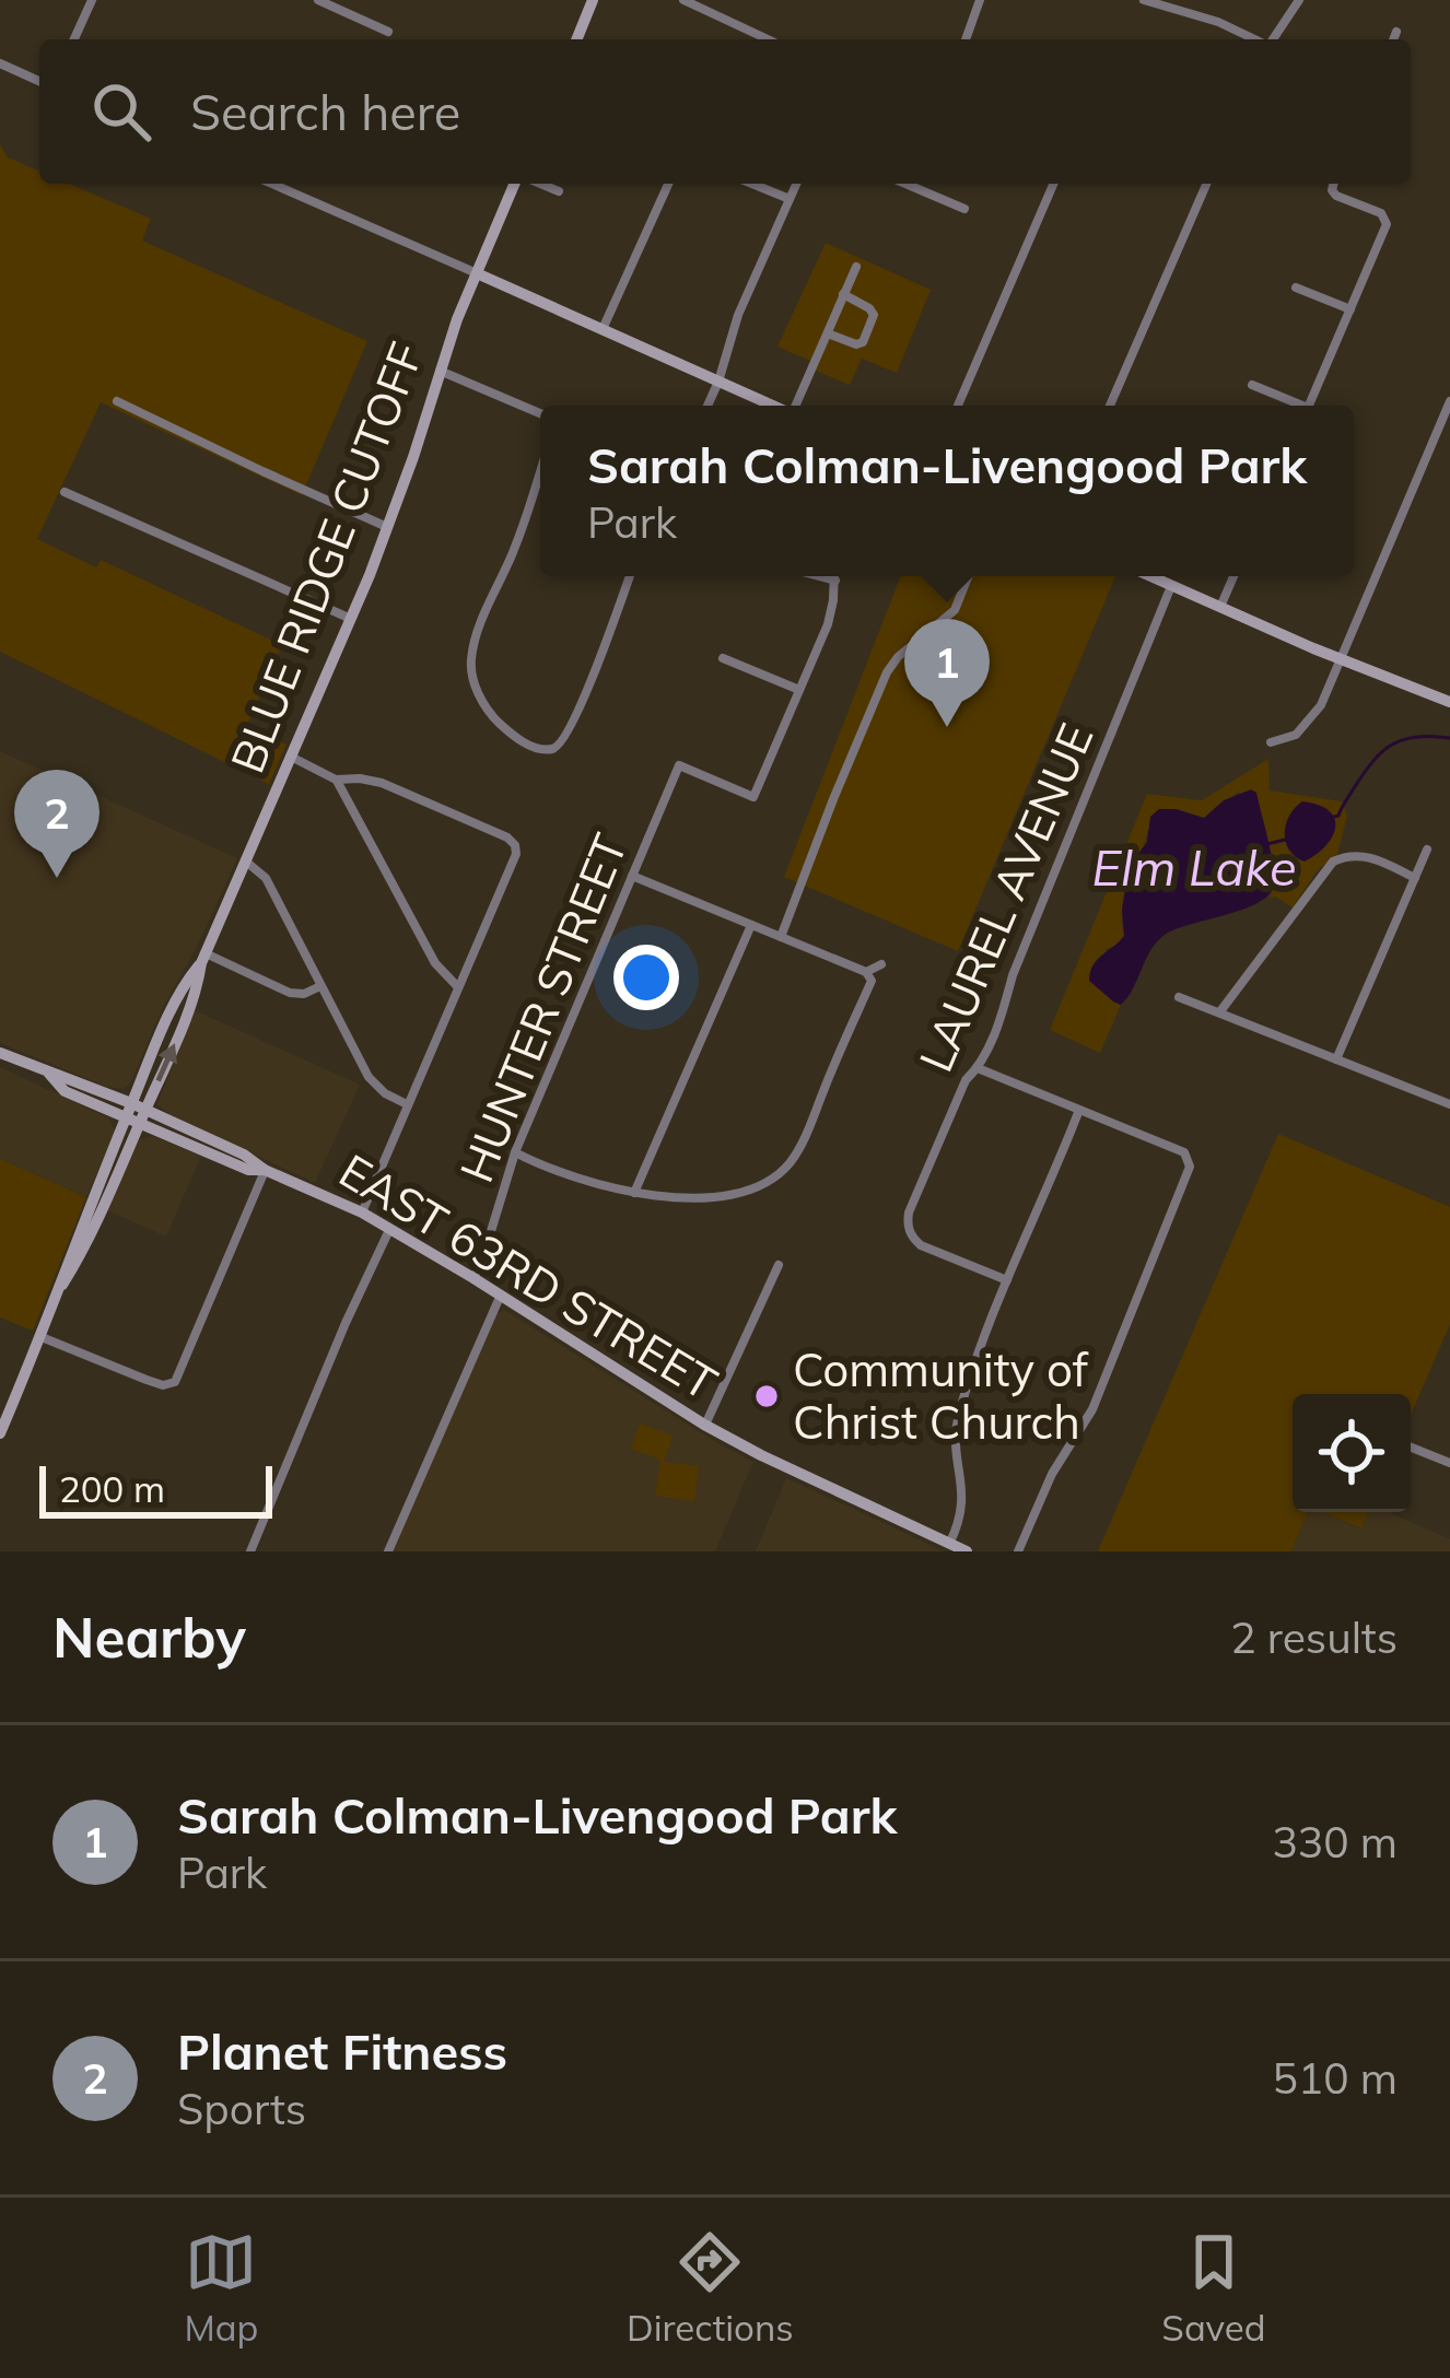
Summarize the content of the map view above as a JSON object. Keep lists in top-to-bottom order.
{
  "streets": {
    "main road": ["BLUE RIDGE CUTOFF", "EAST 63RD STREET"],
    "street": ["LAUREL AVENUE", "HUNTER STREET"]
  },
  "crossings": [
    ["BLUE RIDGE CUTOFF", "EAST 63RD STREET"],
    ["HUNTER STREET", "EAST 63RD STREET"]
  ],
  "water": ["Elm Lake"],
  "places": ["Community of Christ Church"],
  "scale_bar": "200 m",
  "page": {
    "search": "Search here",
    "popup": ["Sarah Colman-Livengood Park", "Park"],
    "pins": ["1", "2"],
    "scale": "200 m",
    "heading": ["Nearby", "2 results"],
    "list": [
      {
        "mark": "1",
        "name": "Sarah Colman-Livengood Park",
        "note": "Park",
        "value": "330 m"
      },
      {
        "mark": "2",
        "name": "Planet Fitness",
        "note": "Sports",
        "value": "510 m"
      }
    ],
    "nav": ["Map", "Directions", "Saved"]
  }
}
